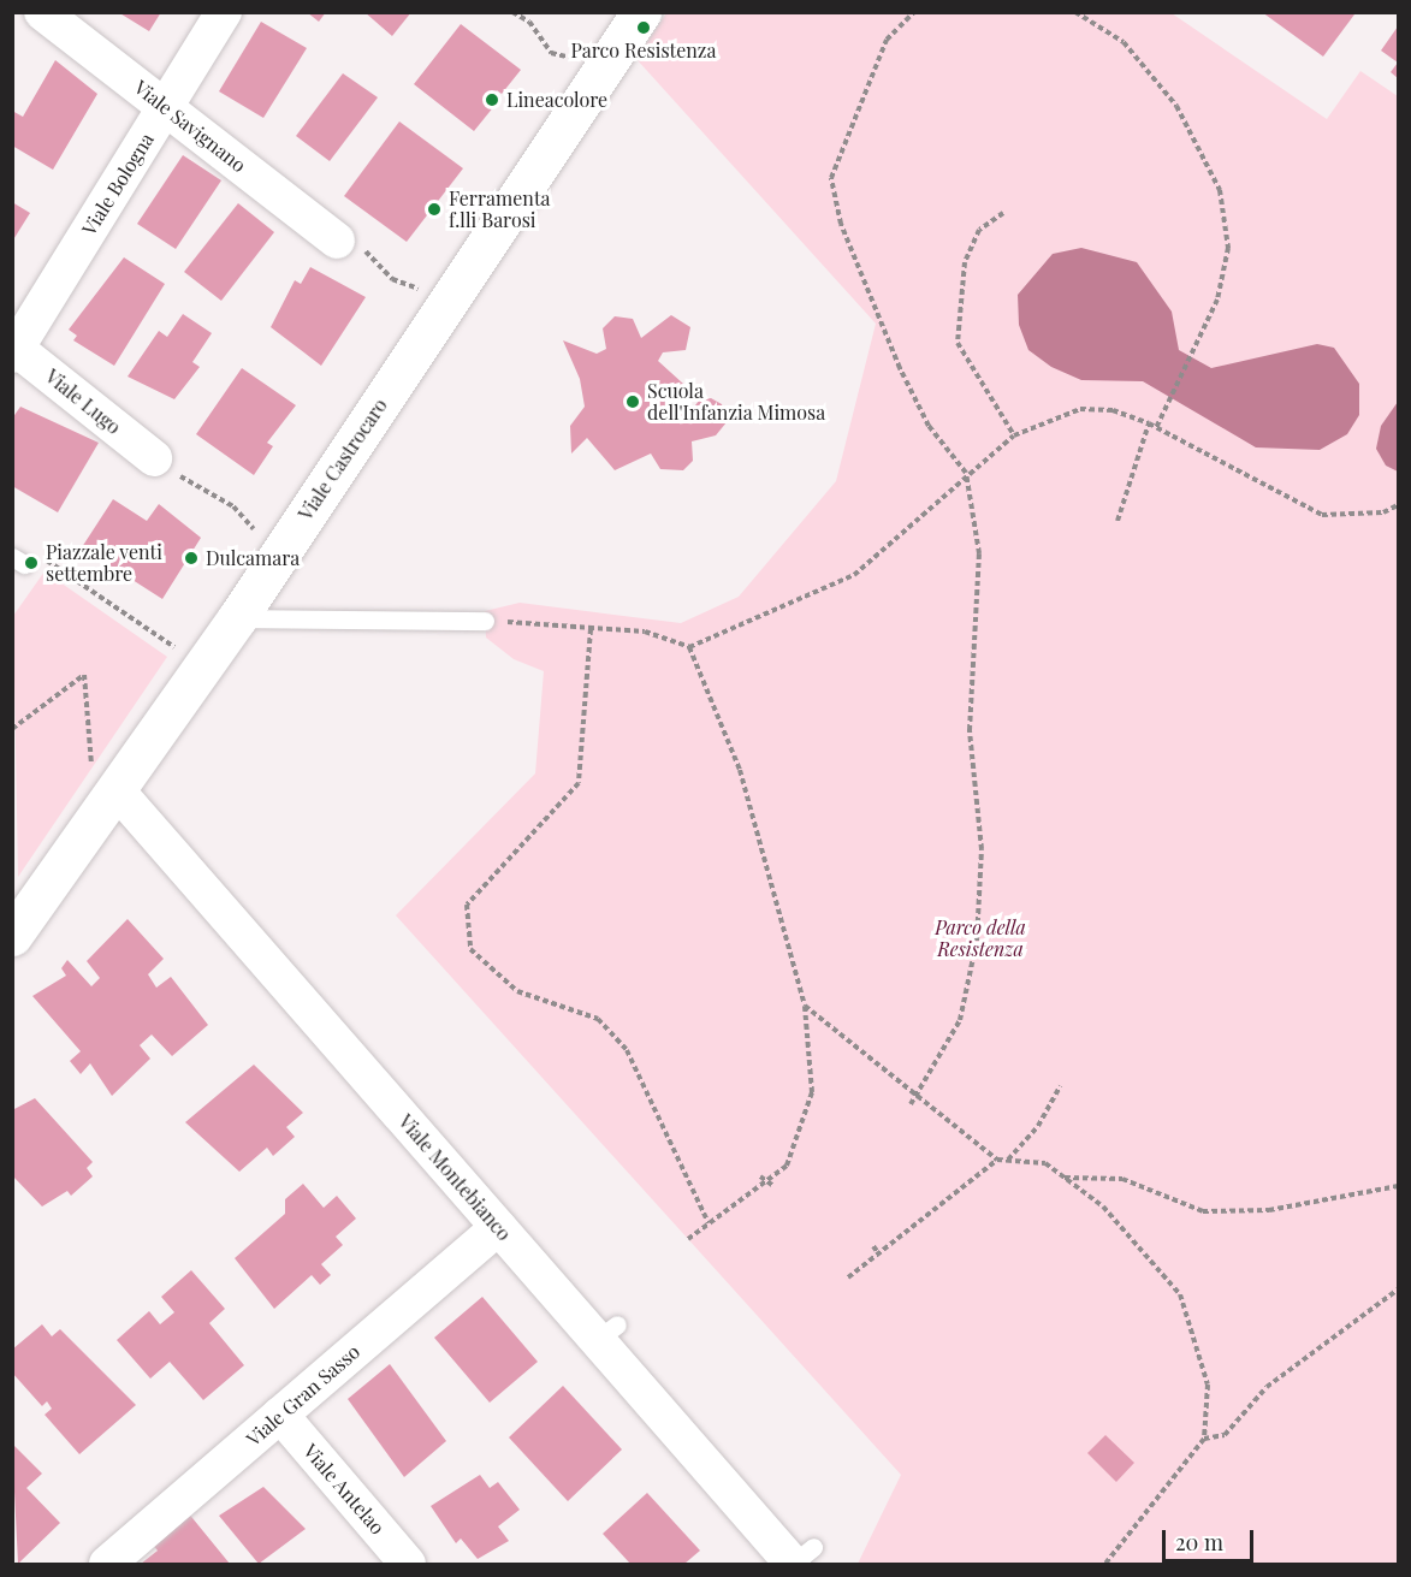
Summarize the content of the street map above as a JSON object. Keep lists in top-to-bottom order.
{
  "streets": {
    "street": [
      "Viale Savignano",
      "Viale Bologna",
      "Viale Lugo",
      "Viale Castrocaro",
      "Viale Montebianco",
      "Viale Gran Sasso",
      "Viale Antelao"
    ]
  },
  "crossings": [
    ["Viale Savignano", "Viale Bologna"],
    ["Viale Bologna", "Viale Lugo"],
    ["Viale Castrocaro", "Viale Montebianco"],
    ["Viale Montebianco", "Viale Gran Sasso"],
    ["Viale Gran Sasso", "Viale Antelao"]
  ],
  "parks": ["Parco della Resistenza"],
  "places": [
    "Parco Resistenza",
    "Lineacolore",
    "Ferramenta f.lli Barosi",
    "Scuola dell'Infanzia Mimosa",
    "Dulcamara",
    "Piazzale venti settembre"
  ],
  "scale_bar": "20 m"
}
